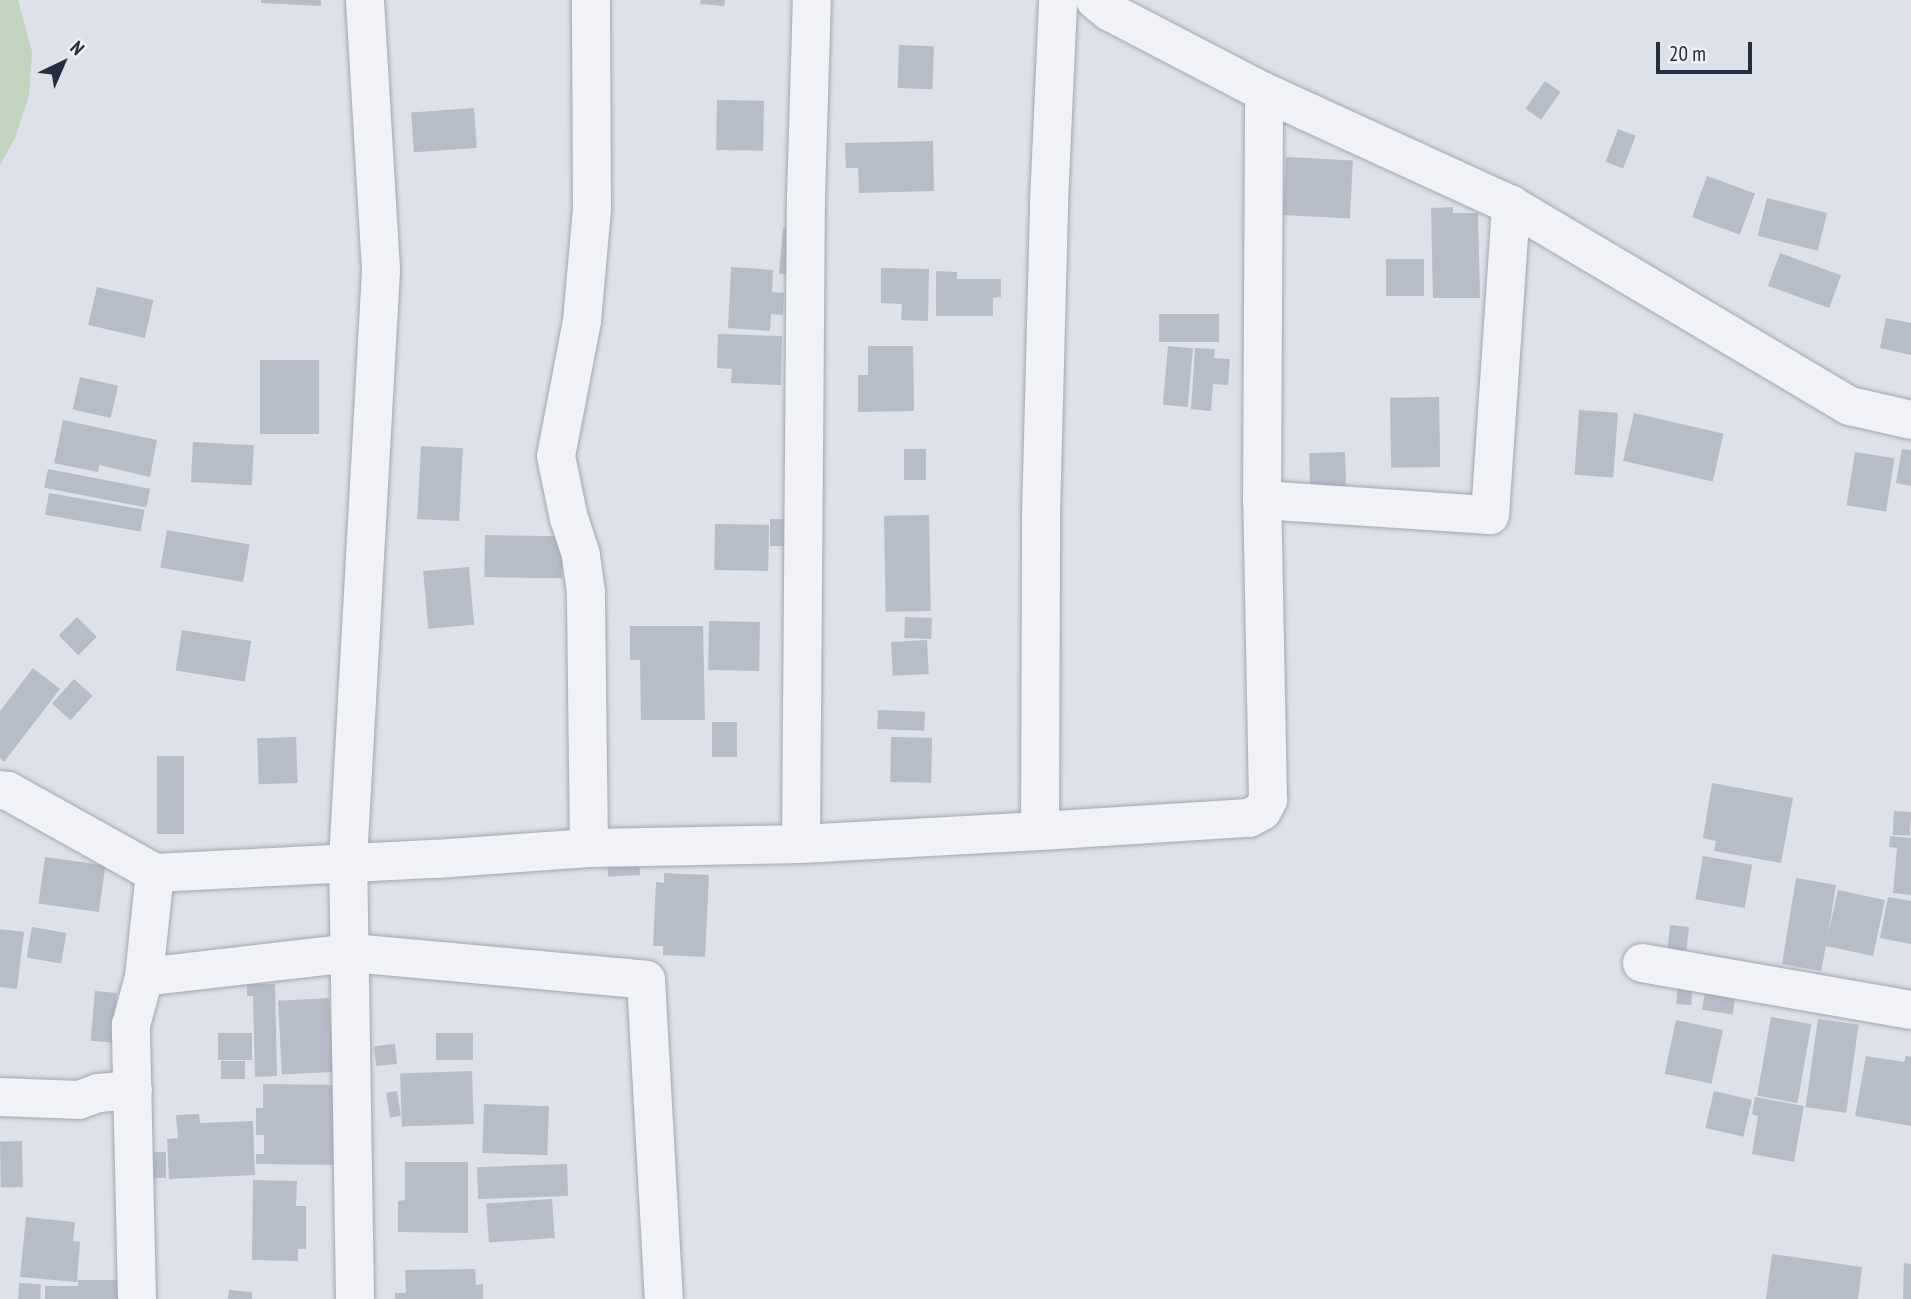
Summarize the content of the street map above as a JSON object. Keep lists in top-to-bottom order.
{
  "scale_bar": "20 m",
  "north": "top right"
}
